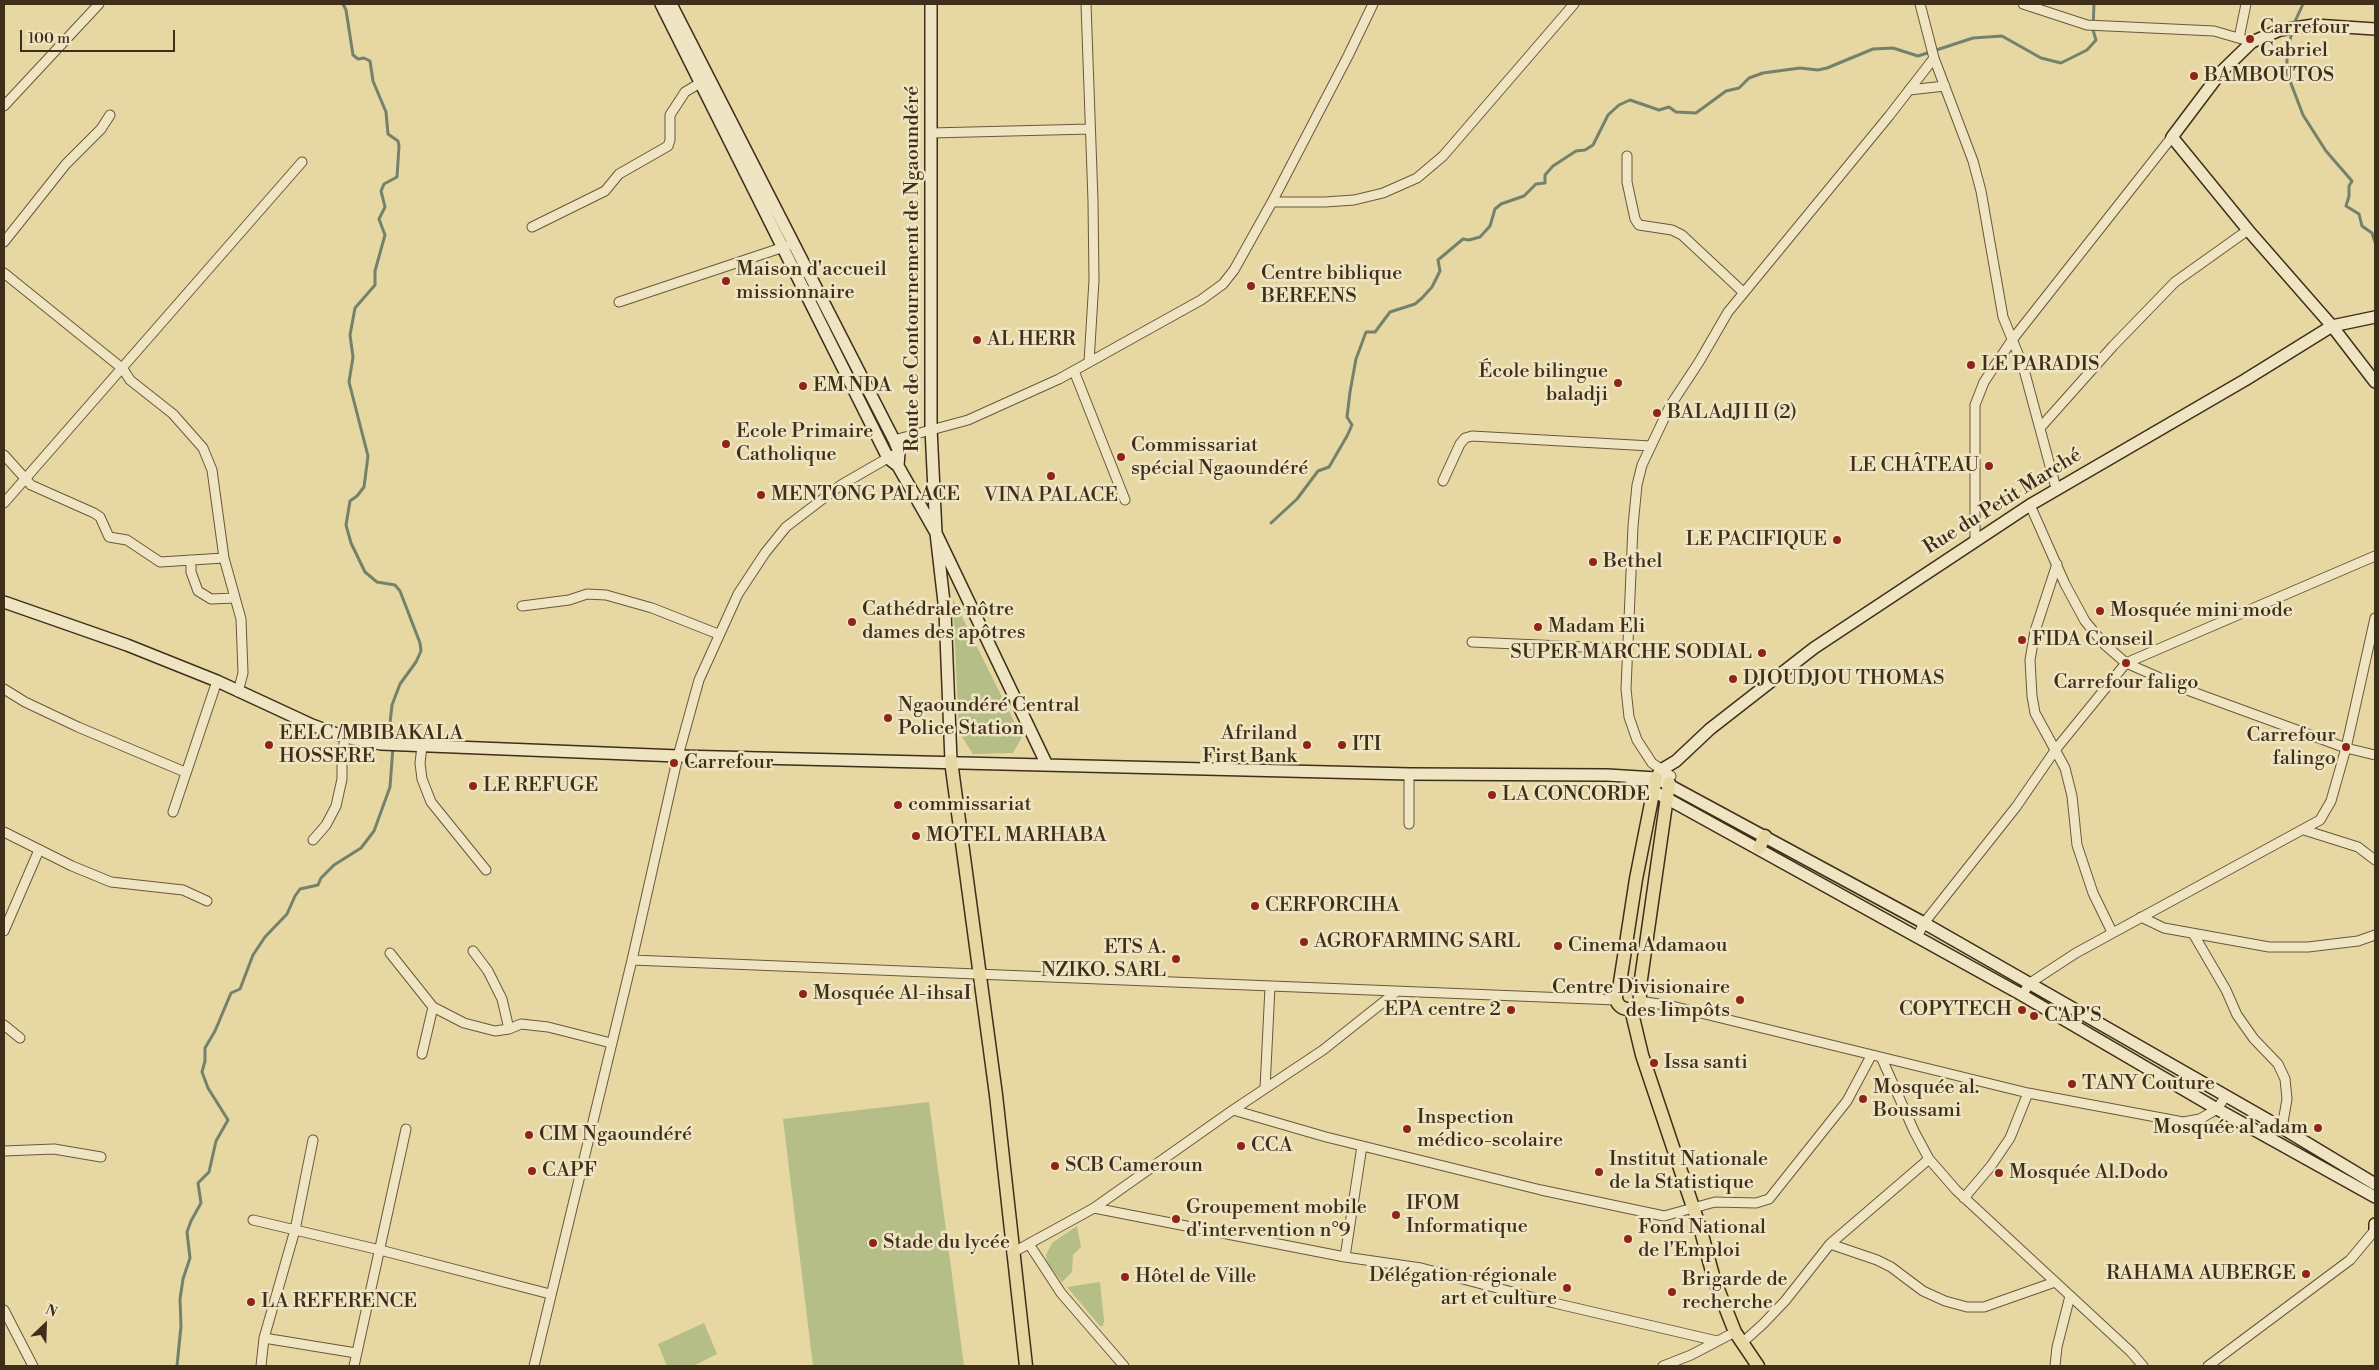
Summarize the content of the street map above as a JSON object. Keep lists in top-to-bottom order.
{
  "streets": {
    "main road": ["Route de Contournement de Ngaoundéré", "Rue du Petit Marché"]
  },
  "places": [
    "Carrefour Gabriel",
    "BAMBOUTOS",
    "Maison d'accueil missionnaire",
    "Centre biblique BEREENS",
    "AL HERR",
    "LE PARADIS",
    "École bilingue baladji",
    "EM NDA",
    "BALAdJI II (2)",
    "Ecole Primaire Catholique",
    "Commissariat spécial Ngaoundéré",
    "LE CHÂTEAU",
    "VINA PALACE",
    "MENTONG PALACE",
    "LE PACIFIQUE",
    "Bethel",
    "Mosquée mini mode",
    "Cathédrale nôtre dames des apôtres",
    "Madam Eli",
    "FIDA Conseil",
    "SUPER MARCHE SODIAL",
    "Carrefour faligo",
    "DJOUDJOU THOMAS",
    "Ngaoundéré Central Police Station",
    "EELC /MBIBAKALA HOSSERE",
    "Afriland First Bank",
    "ITI",
    "Carrefour falingo",
    "Carrefour",
    "LE REFUGE",
    "LA CONCORDE",
    "commissariat",
    "MOTEL MARHABA",
    "CERFORCIHA",
    "AGROFARMING SARL",
    "Cinema Adamaou",
    "ETS A. NZIKO. SARL",
    "Mosquée Al-ihsaI",
    "Centre Divisionaire des Iimpôts",
    "EPA centre 2",
    "COPYTECH",
    "CAP'S",
    "Issa santi",
    "TANY Couture",
    "Mosquée al. Boussami",
    "Mosquée al adam",
    "Inspection médico-scolaire",
    "CIM Ngaoundéré",
    "CCA",
    "SCB Cameroun",
    "CAPF",
    "Institut Nationale de la Statistique",
    "Mosquée Al.Dodo",
    "IFOM Informatique",
    "Groupement mobile d'intervention n°9",
    "Fond National de l'Emploi",
    "Stade du lycée",
    "RAHAMA AUBERGE",
    "Hôtel de Ville",
    "Délégation régionale art et culture",
    "Brigarde de recherche",
    "LA REFERENCE"
  ],
  "scale_bar": "100 m",
  "north": "top right"
}
